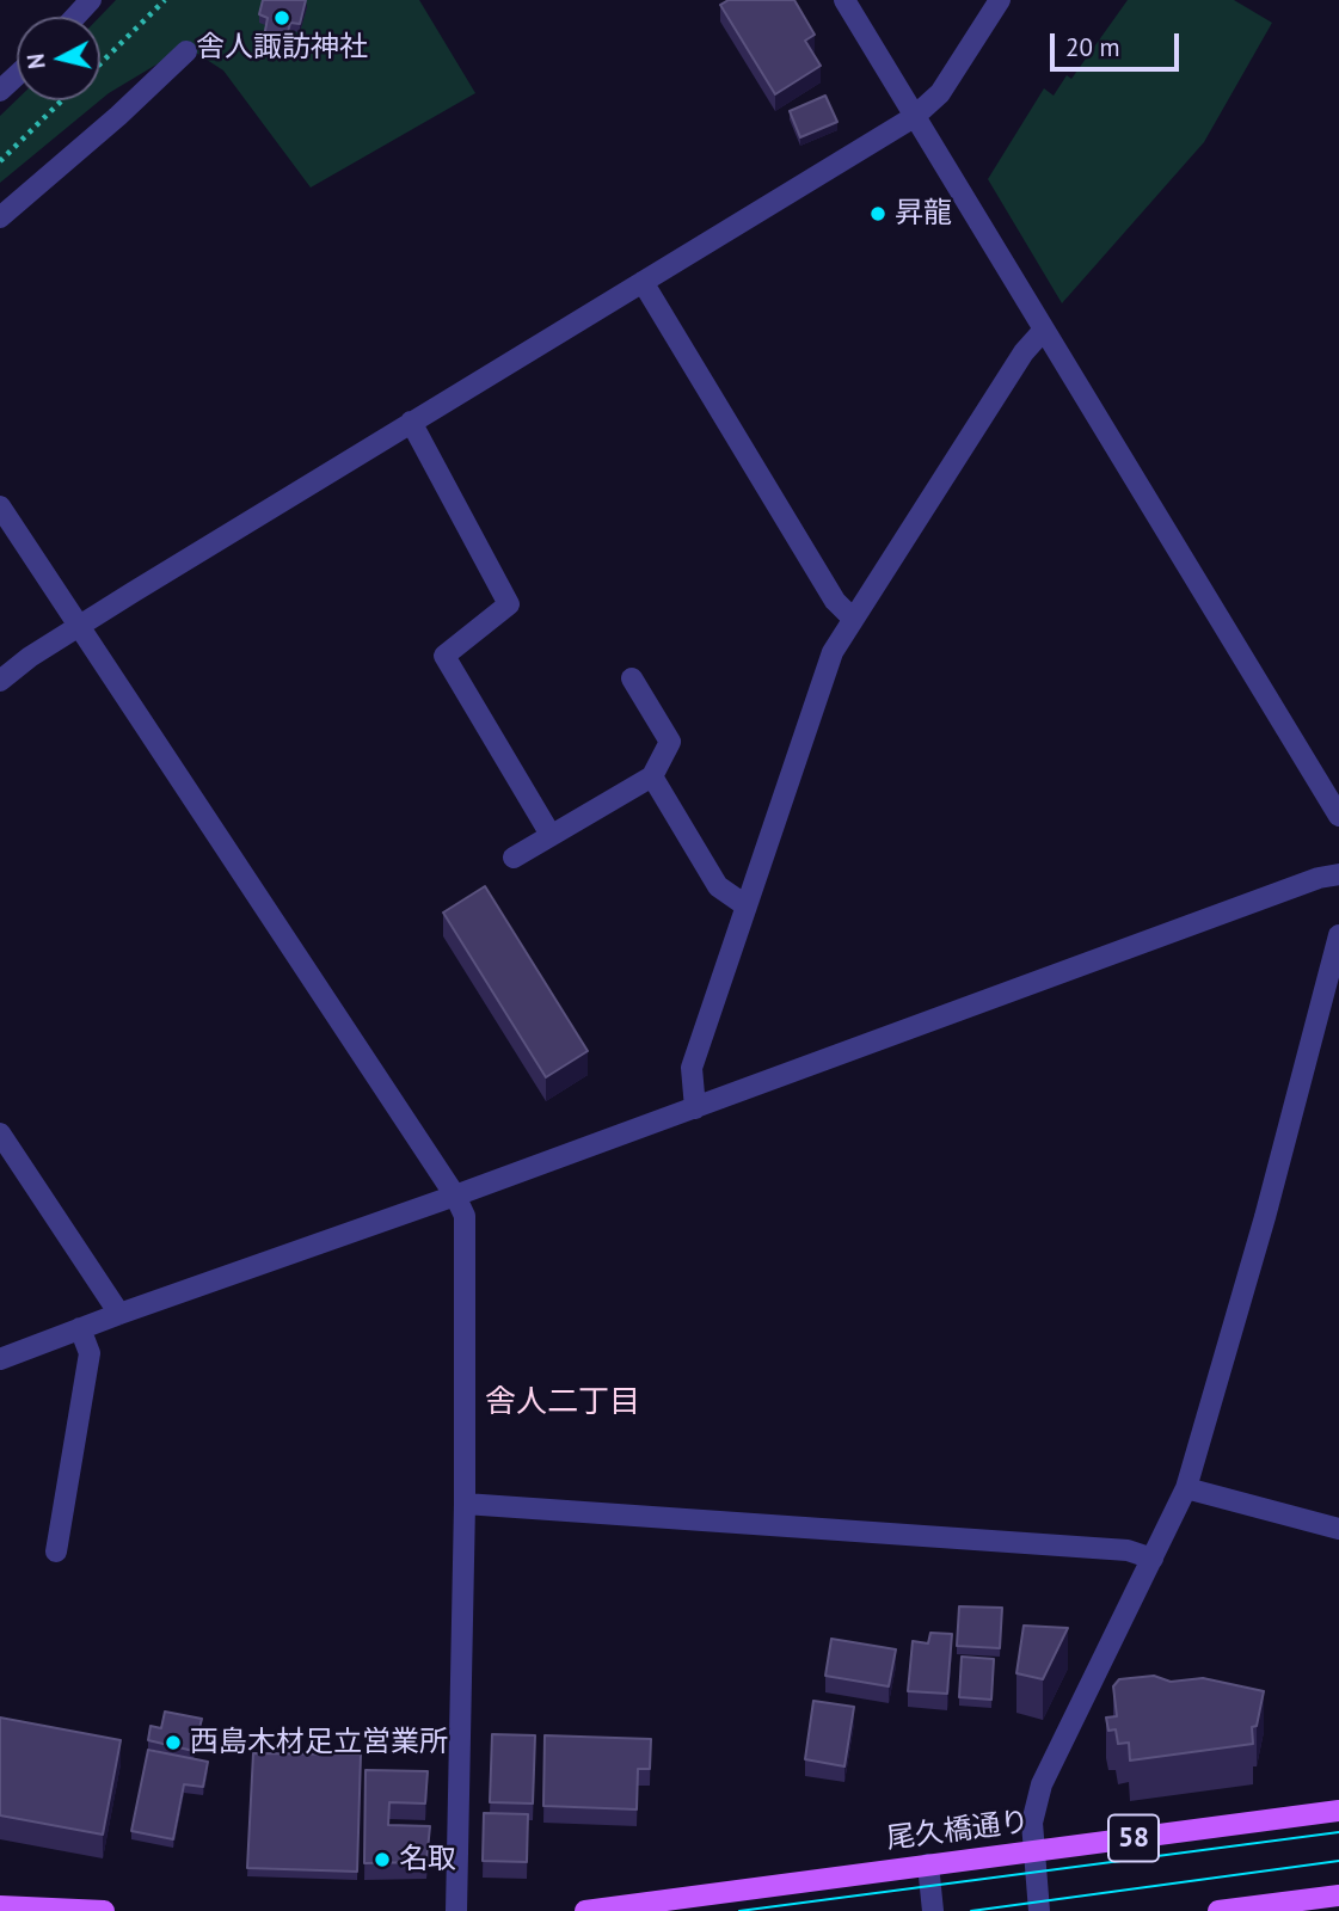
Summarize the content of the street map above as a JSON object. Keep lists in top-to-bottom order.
{
  "streets": {
    "main road": ["尾久橋通り", "58"]
  },
  "districts": ["舎人二丁目"],
  "places": [
    "舎人諏訪神社",
    "昇龍",
    "西島木材足立営業所",
    "名取"
  ],
  "scale_bar": "20 m",
  "north": "left"
}
